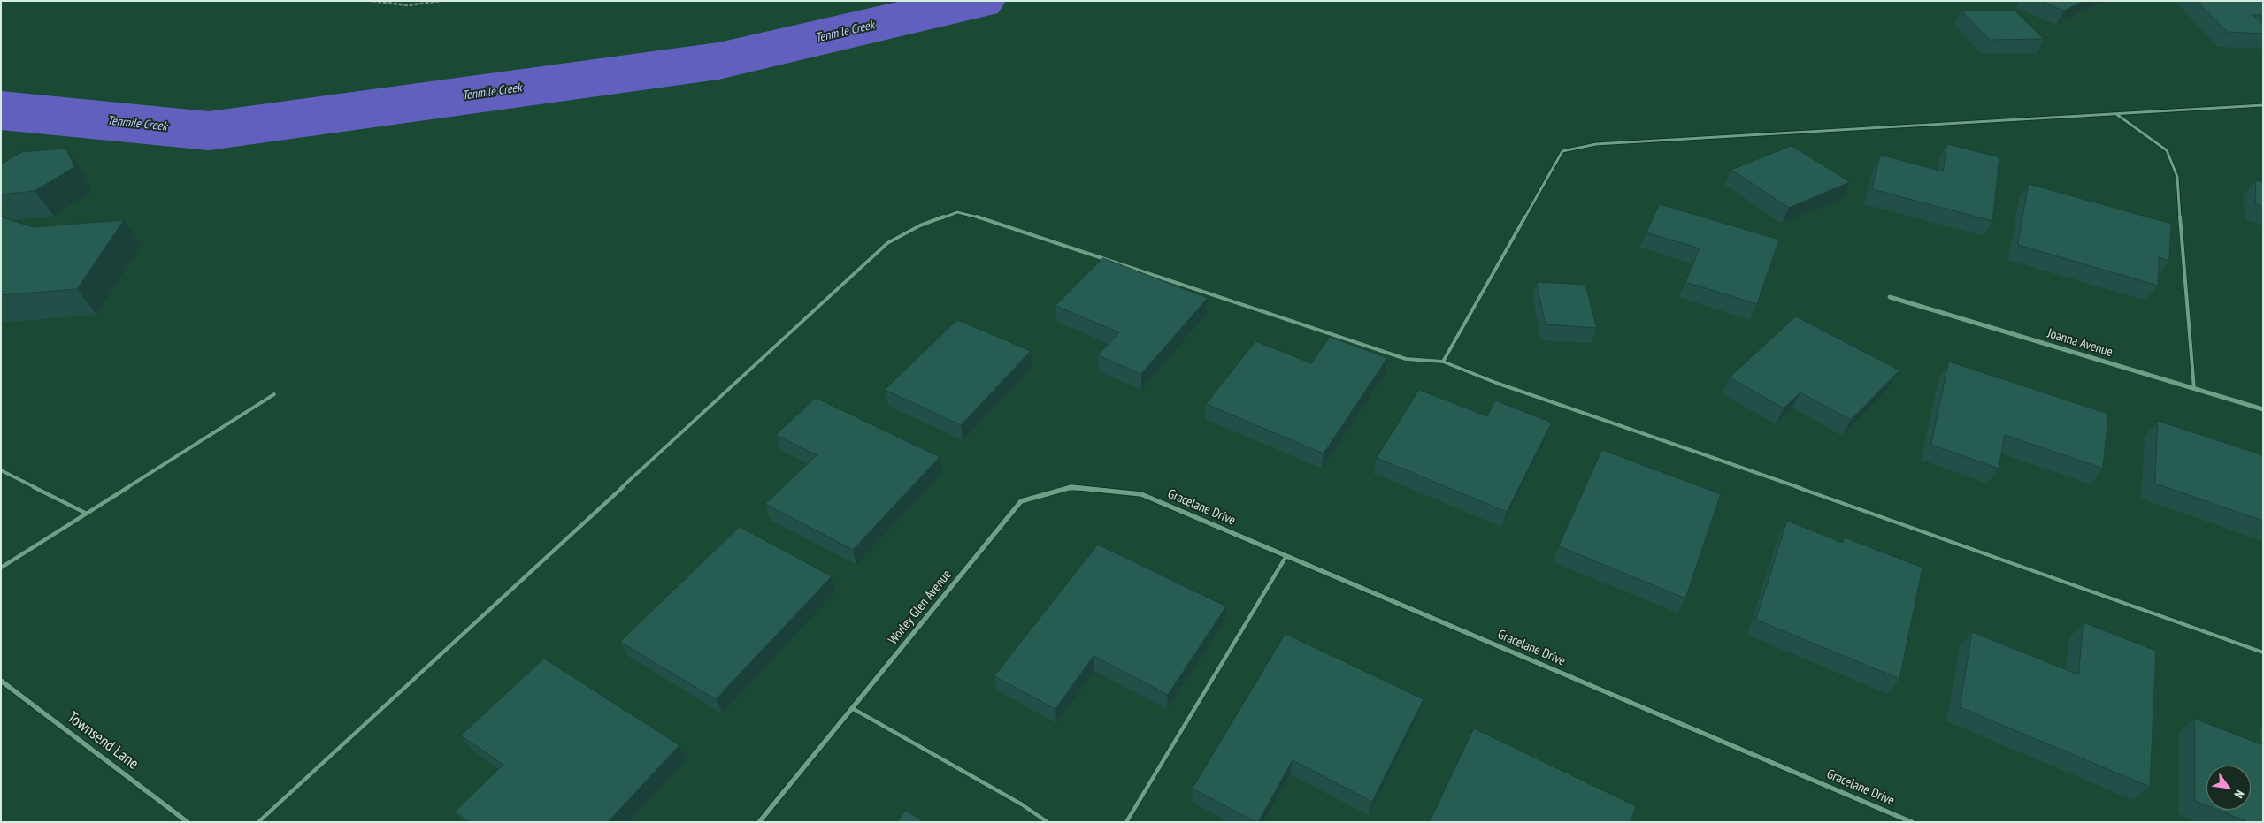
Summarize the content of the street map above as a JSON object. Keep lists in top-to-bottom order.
{
  "streets": {
    "street": [
      "Joanna Avenue",
      "Gracelane Drive",
      "Worley Glen Avenue",
      "Townsend Lane"
    ]
  },
  "crossings": [
    ["Gracelane Drive", "Worley Glen Avenue"]
  ],
  "water": ["Tenmile Creek"],
  "north": "bottom right"
}
